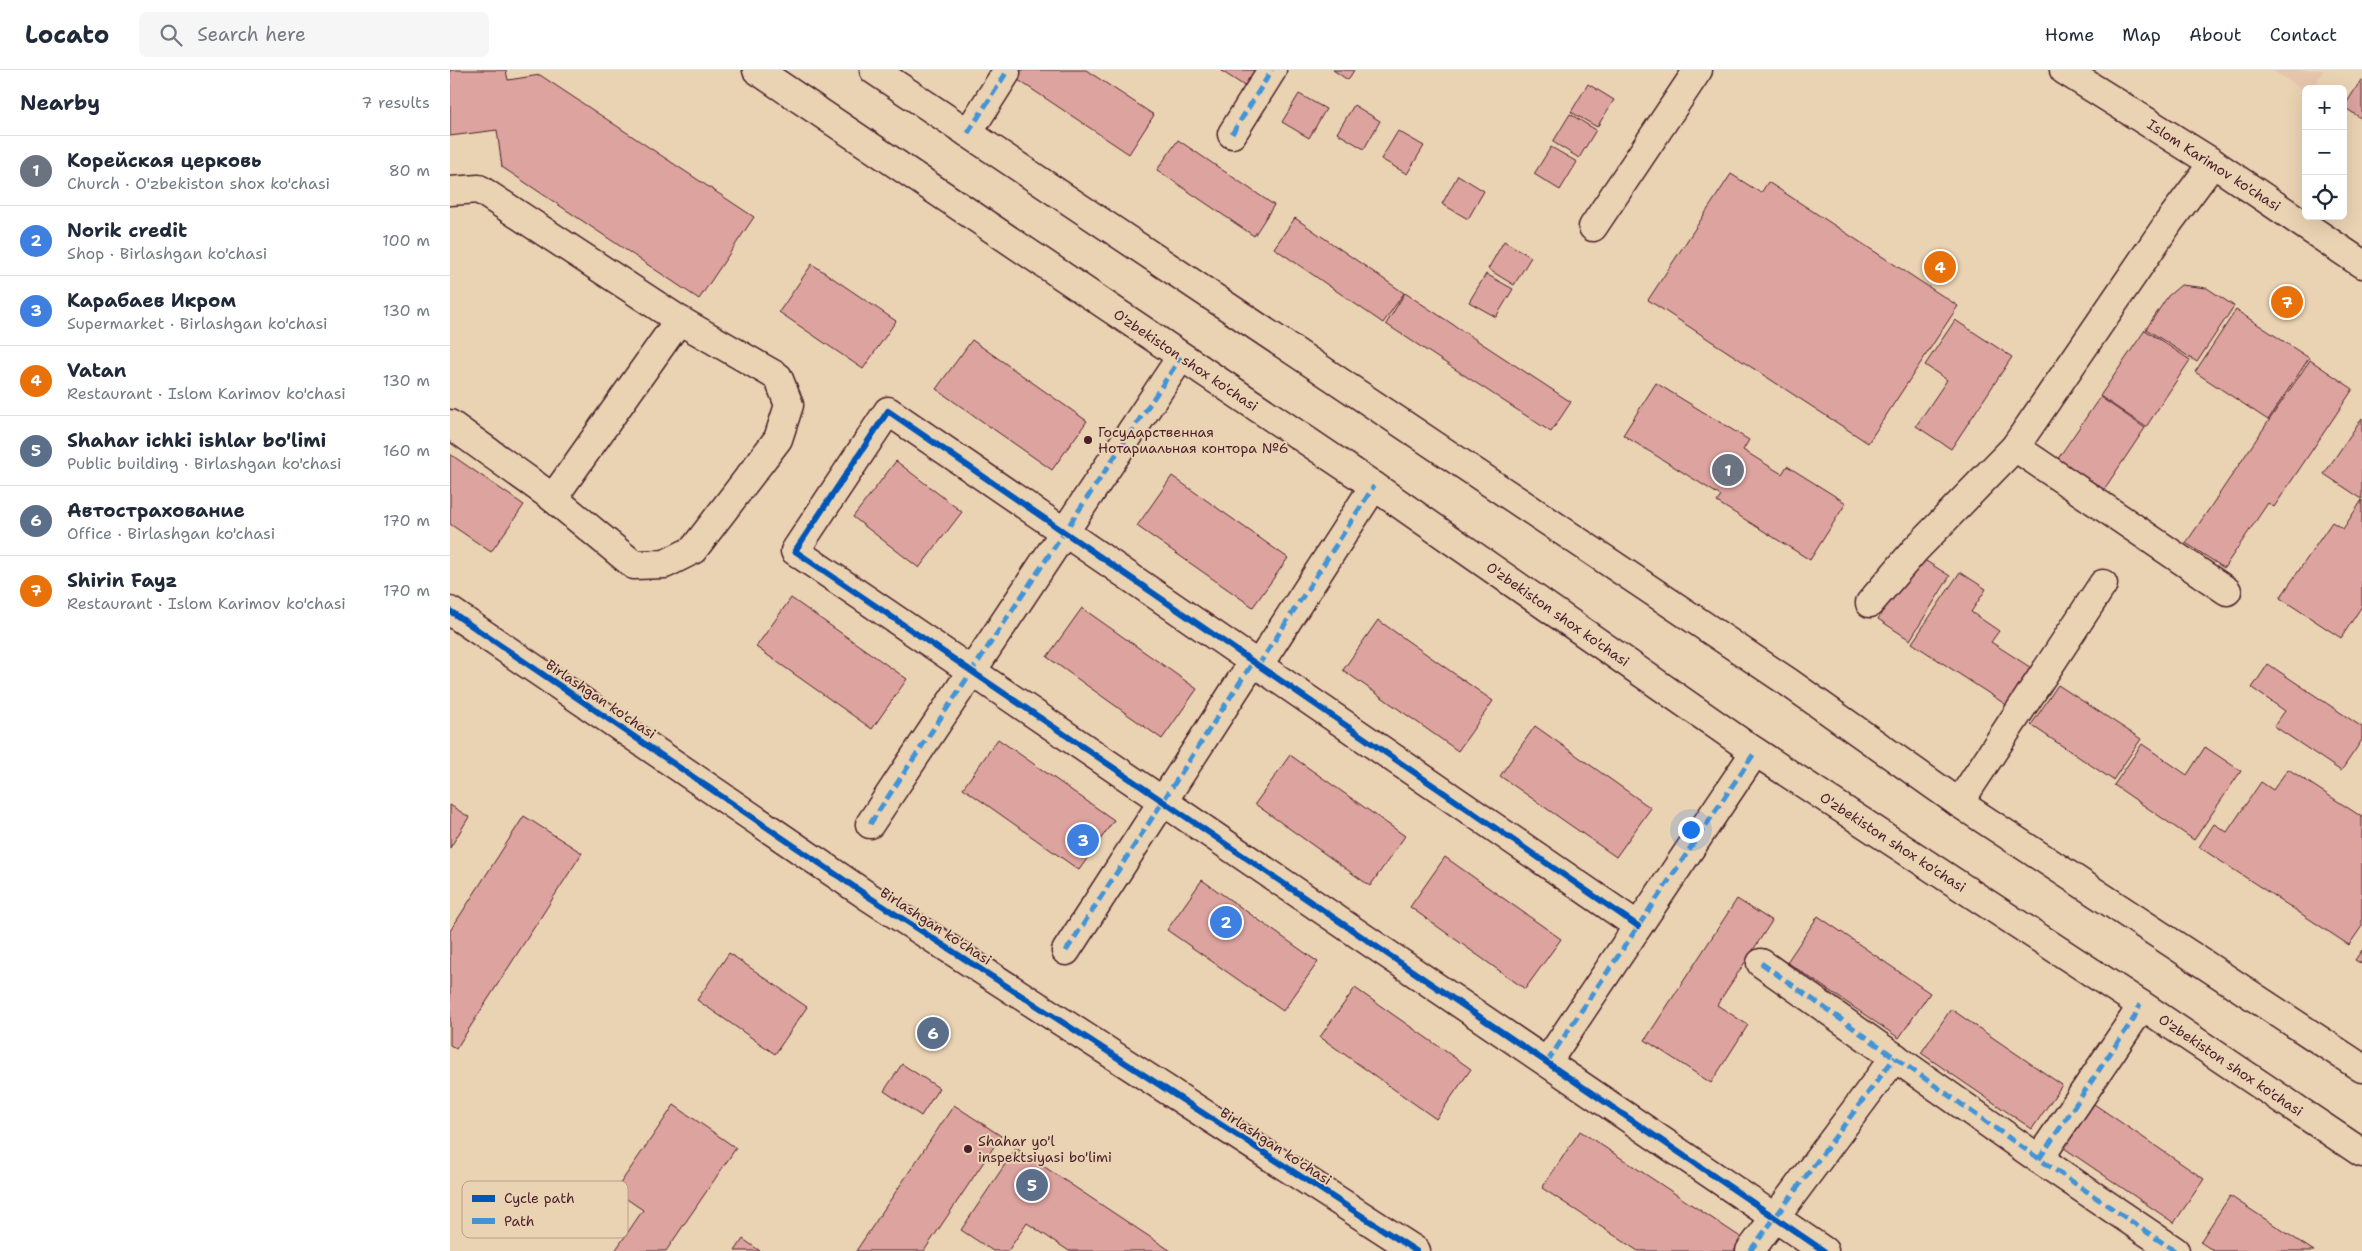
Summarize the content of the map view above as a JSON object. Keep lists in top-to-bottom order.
{
  "streets": {
    "street": ["Islom Karimov ko'chasi", "O'zbekiston shox ko'chasi", "Birlashgan ko'chasi"]
  },
  "places": ["Государственная Нотариальная контора №6", "Shahar yo'l inspektsiyasi bo'limi"],
  "legend": ["Cycle path", "Path"],
  "page": {
    "header": "Locato",
    "search": "Search here",
    "nav": [
      "Home",
      "Map",
      "About",
      "Contact"
    ],
    "heading": ["Nearby", "7 results"],
    "map_buttons": ["+", "−"],
    "list": [
      {
        "mark": "1",
        "name": "Корейская церковь",
        "note": "Church · O'zbekiston shox ko'chasi",
        "value": "80 m"
      },
      {
        "mark": "2",
        "name": "Norik credit",
        "note": "Shop · Birlashgan ko'chasi",
        "value": "100 m"
      },
      {
        "mark": "3",
        "name": "Карабаев Икром",
        "note": "Supermarket · Birlashgan ko'chasi",
        "value": "130 m"
      },
      {
        "mark": "4",
        "name": "Vatan",
        "note": "Restaurant · Islom Karimov ko'chasi",
        "value": "130 m"
      },
      {
        "mark": "5",
        "name": "Shahar ichki ishlar bo'limi",
        "note": "Public building · Birlashgan ko'chasi",
        "value": "160 m"
      },
      {
        "mark": "6",
        "name": "Автострахование",
        "note": "Office · Birlashgan ko'chasi",
        "value": "170 m"
      },
      {
        "mark": "7",
        "name": "Shirin Fayz",
        "note": "Restaurant · Islom Karimov ko'chasi",
        "value": "170 m"
      }
    ],
    "pins": [
      "4",
      "7",
      "1",
      "3",
      "2",
      "6",
      "5"
    ]
  }
}
